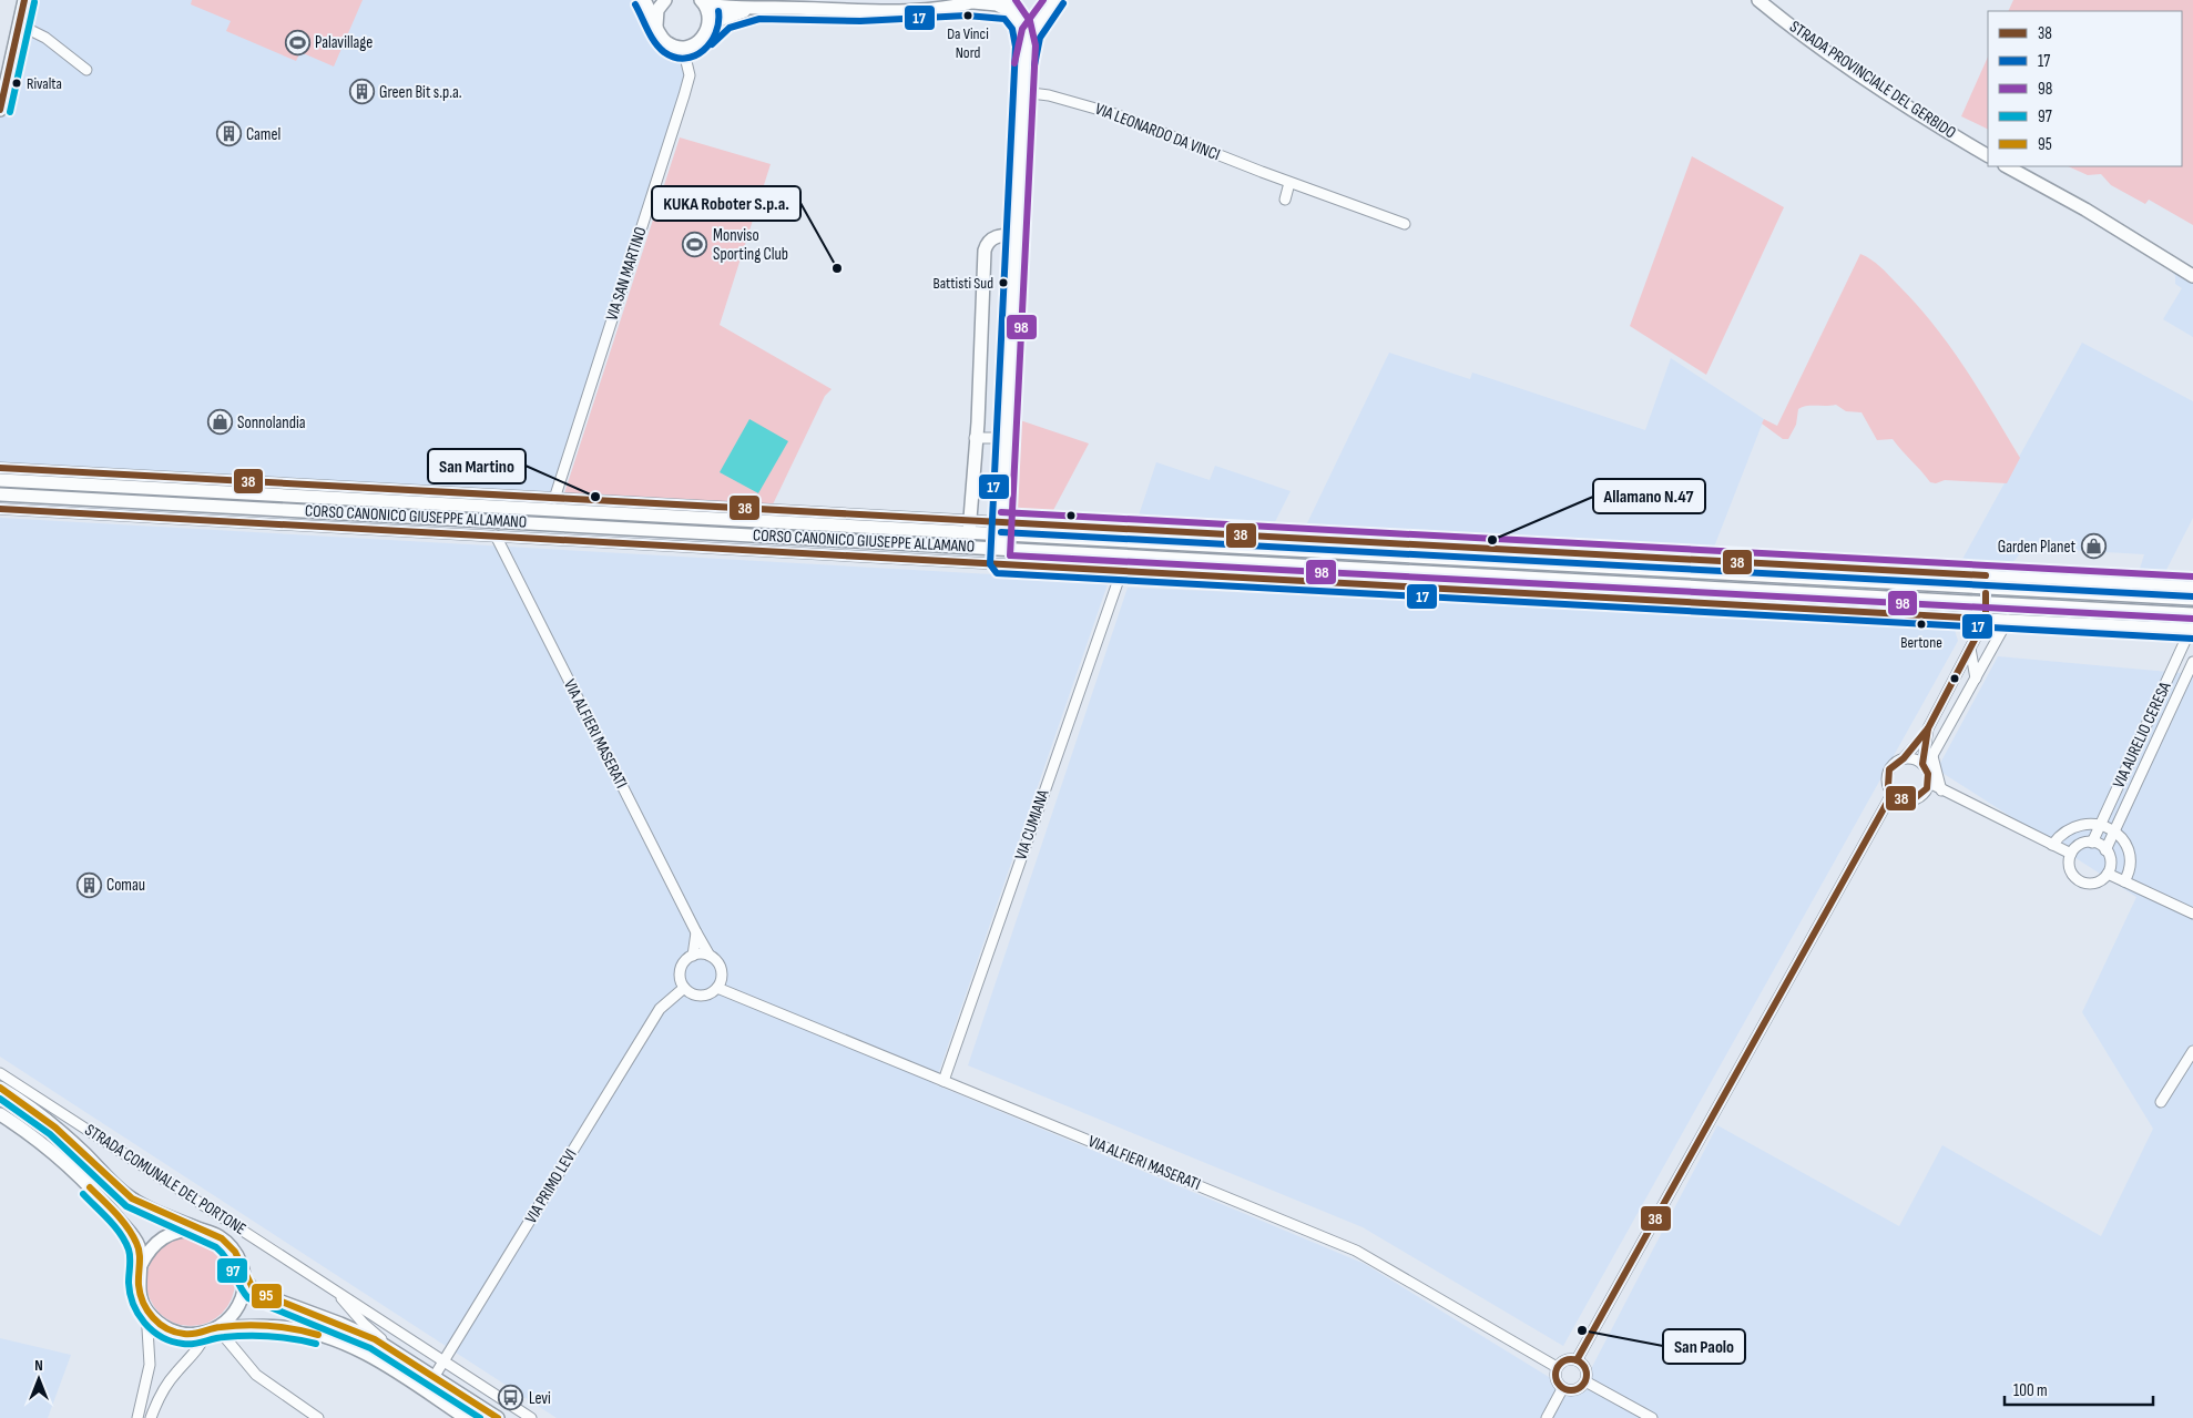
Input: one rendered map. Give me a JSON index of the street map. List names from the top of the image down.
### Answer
{
  "streets": {
    "main road": ["STRADA PROVINCIALE DEL GERBIDO", "CORSO CANONICO GIUSEPPE ALLAMANO", "STRADA COMUNALE DEL PORTONE"],
    "street": [
      "VIA LEONARDO DA VINCI",
      "VIA SAN MARTINO",
      "VIA ALFIERI MASERATI",
      "VIA AURELIO CERESA",
      "VIA CUMIANA",
      "VIA PRIMO LEVI"
    ]
  },
  "crossings": [
    ["VIA SAN MARTINO", "CORSO CANONICO GIUSEPPE ALLAMANO"],
    ["CORSO CANONICO GIUSEPPE ALLAMANO", "VIA ALFIERI MASERATI"],
    ["CORSO CANONICO GIUSEPPE ALLAMANO", "VIA AURELIO CERESA"],
    ["CORSO CANONICO GIUSEPPE ALLAMANO", "VIA CUMIANA"],
    ["VIA ALFIERI MASERATI", "VIA CUMIANA"],
    ["VIA ALFIERI MASERATI", "VIA PRIMO LEVI"],
    ["STRADA COMUNALE DEL PORTONE", "VIA PRIMO LEVI"]
  ],
  "places": {
    "other": [
      "Da Vinci Nord",
      "Rivalta",
      "KUKA Roboter S.p.a.",
      "Battisti Sud",
      "San Martino",
      "Allamano N.47",
      "Bertone",
      "San Paolo"
    ],
    "sports": ["Palavillage", "Monviso Sporting Club"],
    "building": ["Green Bit s.p.a.", "Camel", "Comau"],
    "shop": ["Sonnolandia", "Garden Planet"],
    "bus stop": ["Levi"]
  },
  "lines": [
    "transit line 38",
    "transit line 98",
    "transit line 97",
    "transit line 17",
    "transit line 95"
  ],
  "legend": [
    "38",
    "17",
    "98",
    "97",
    "95"
  ],
  "scale_bar": "100 m",
  "north": "top"
}
